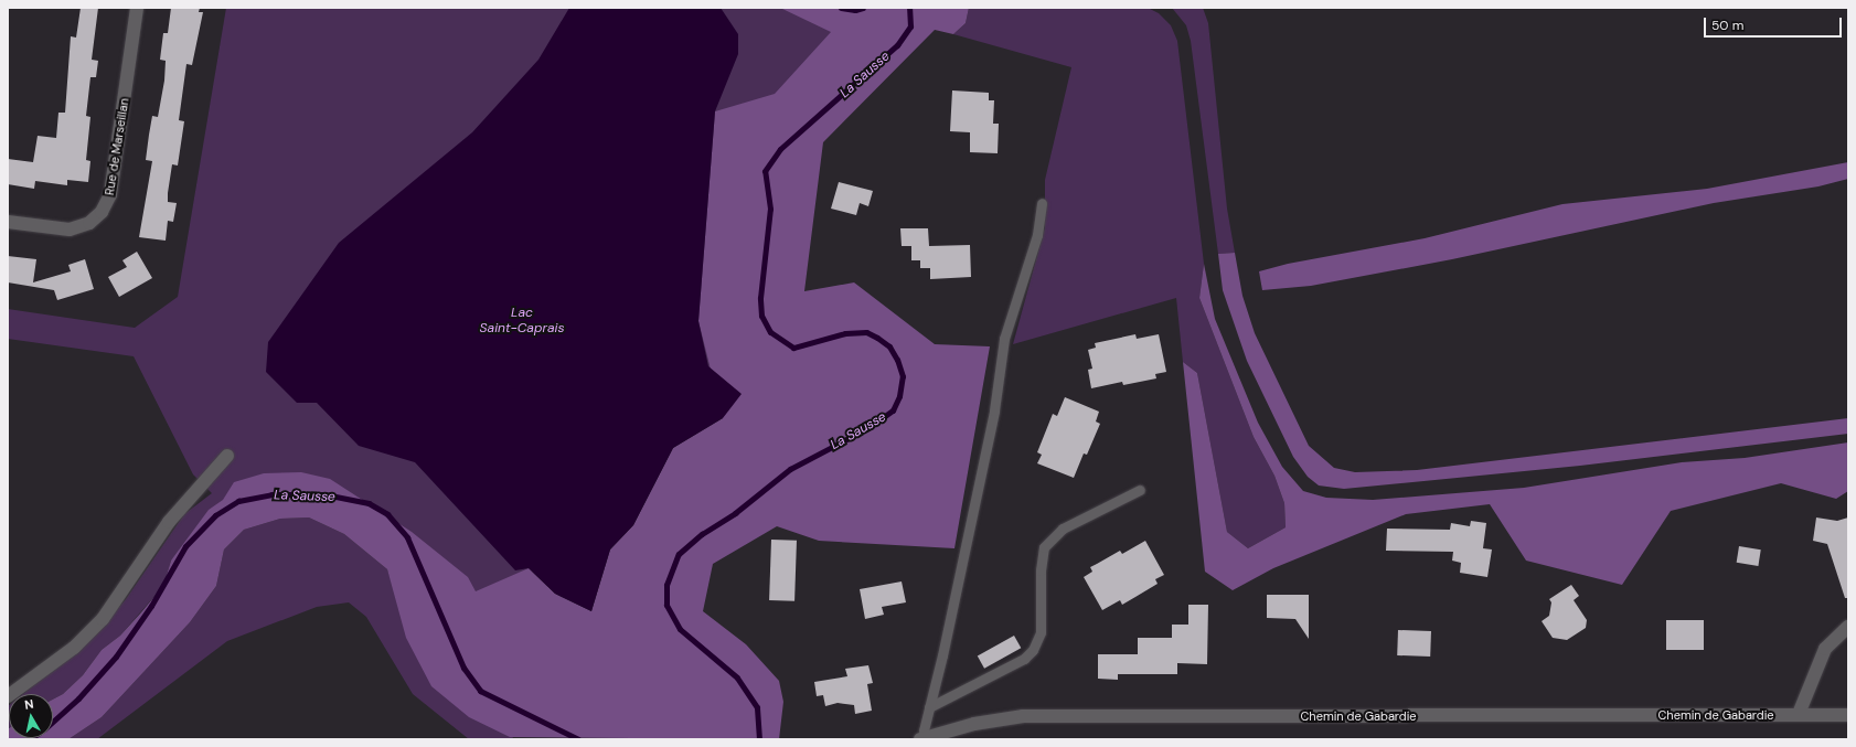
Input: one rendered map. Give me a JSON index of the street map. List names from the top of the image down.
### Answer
{
  "streets": {
    "street": ["Rue de Marseillan", "Chemin de Gabardie"]
  },
  "water": ["La Sausse", "Lac Saint-Caprais"],
  "scale_bar": "50 m",
  "north": "top"
}
